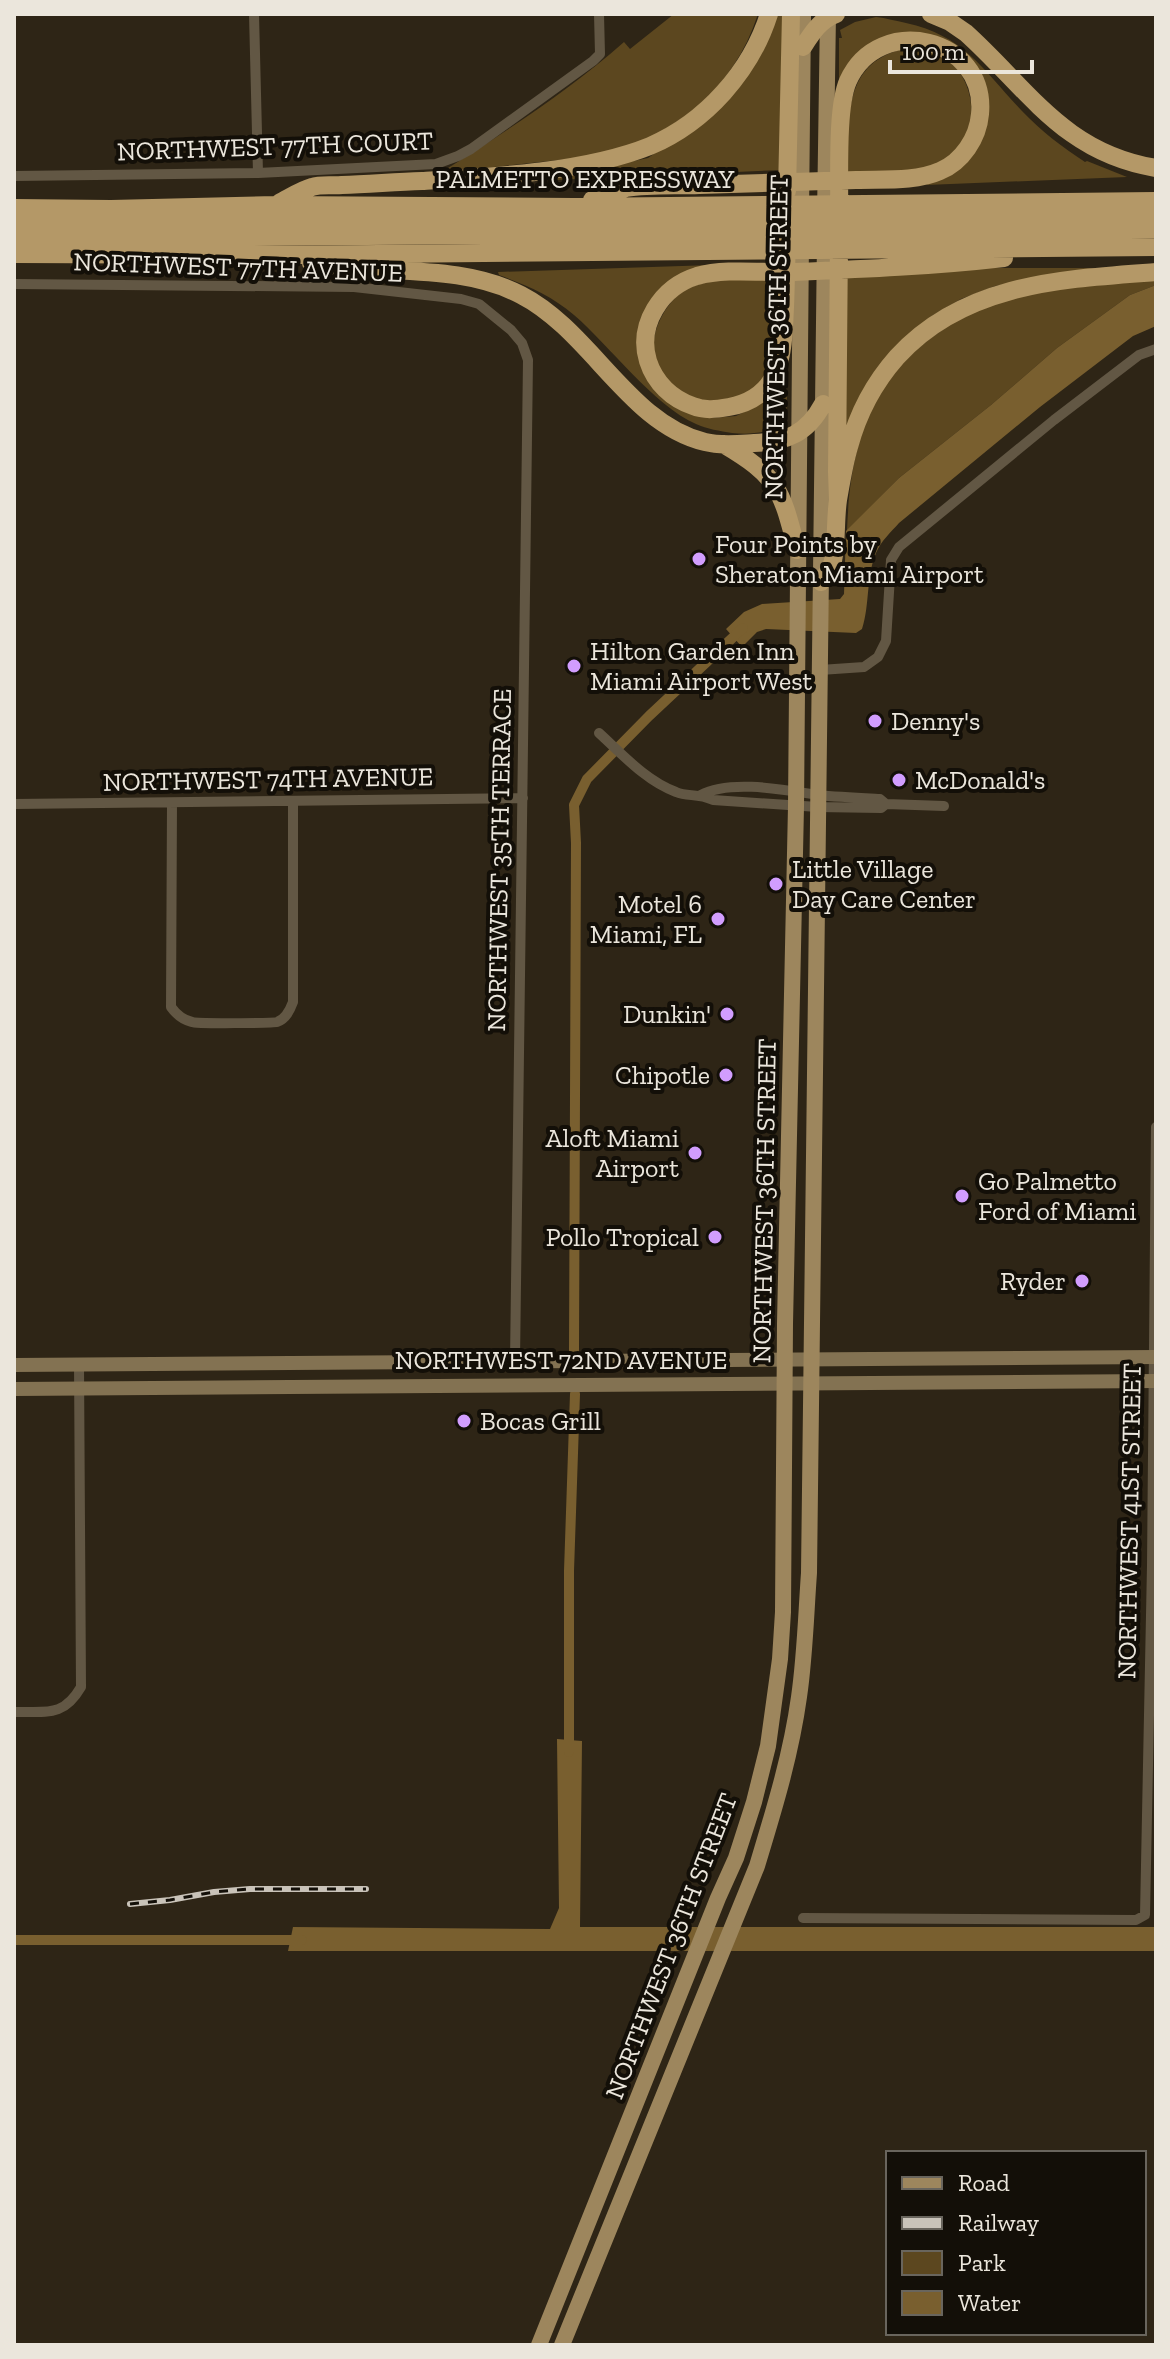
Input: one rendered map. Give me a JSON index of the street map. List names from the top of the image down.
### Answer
{
  "streets": {
    "highway": ["PALMETTO EXPRESSWAY"],
    "main road": ["NORTHWEST 36TH STREET", "NORTHWEST 72ND AVENUE"],
    "street": [
      "NORTHWEST 77TH COURT",
      "NORTHWEST 77TH AVENUE",
      "NORTHWEST 74TH AVENUE",
      "NORTHWEST 35TH TERRACE",
      "NORTHWEST 41ST STREET"
    ]
  },
  "crossings": [
    ["NORTHWEST 77TH AVENUE", "NORTHWEST 35TH TERRACE"],
    ["NORTHWEST 36TH STREET", "NORTHWEST 72ND AVENUE"],
    ["NORTHWEST 74TH AVENUE", "NORTHWEST 35TH TERRACE"],
    ["NORTHWEST 35TH TERRACE", "NORTHWEST 72ND AVENUE"],
    ["NORTHWEST 72ND AVENUE", "NORTHWEST 41ST STREET"]
  ],
  "places": [
    "Four Points by Sheraton Miami Airport",
    "Hilton Garden Inn Miami Airport West",
    "Denny's",
    "McDonald's",
    "Little Village Day Care Center",
    "Motel 6 Miami, FL",
    "Dunkin'",
    "Chipotle",
    "Aloft Miami Airport",
    "Go Palmetto Ford of Miami",
    "Pollo Tropical",
    "Ryder",
    "Bocas Grill"
  ],
  "legend": [
    "Road",
    "Railway",
    "Park",
    "Water"
  ],
  "scale_bar": "100 m"
}
